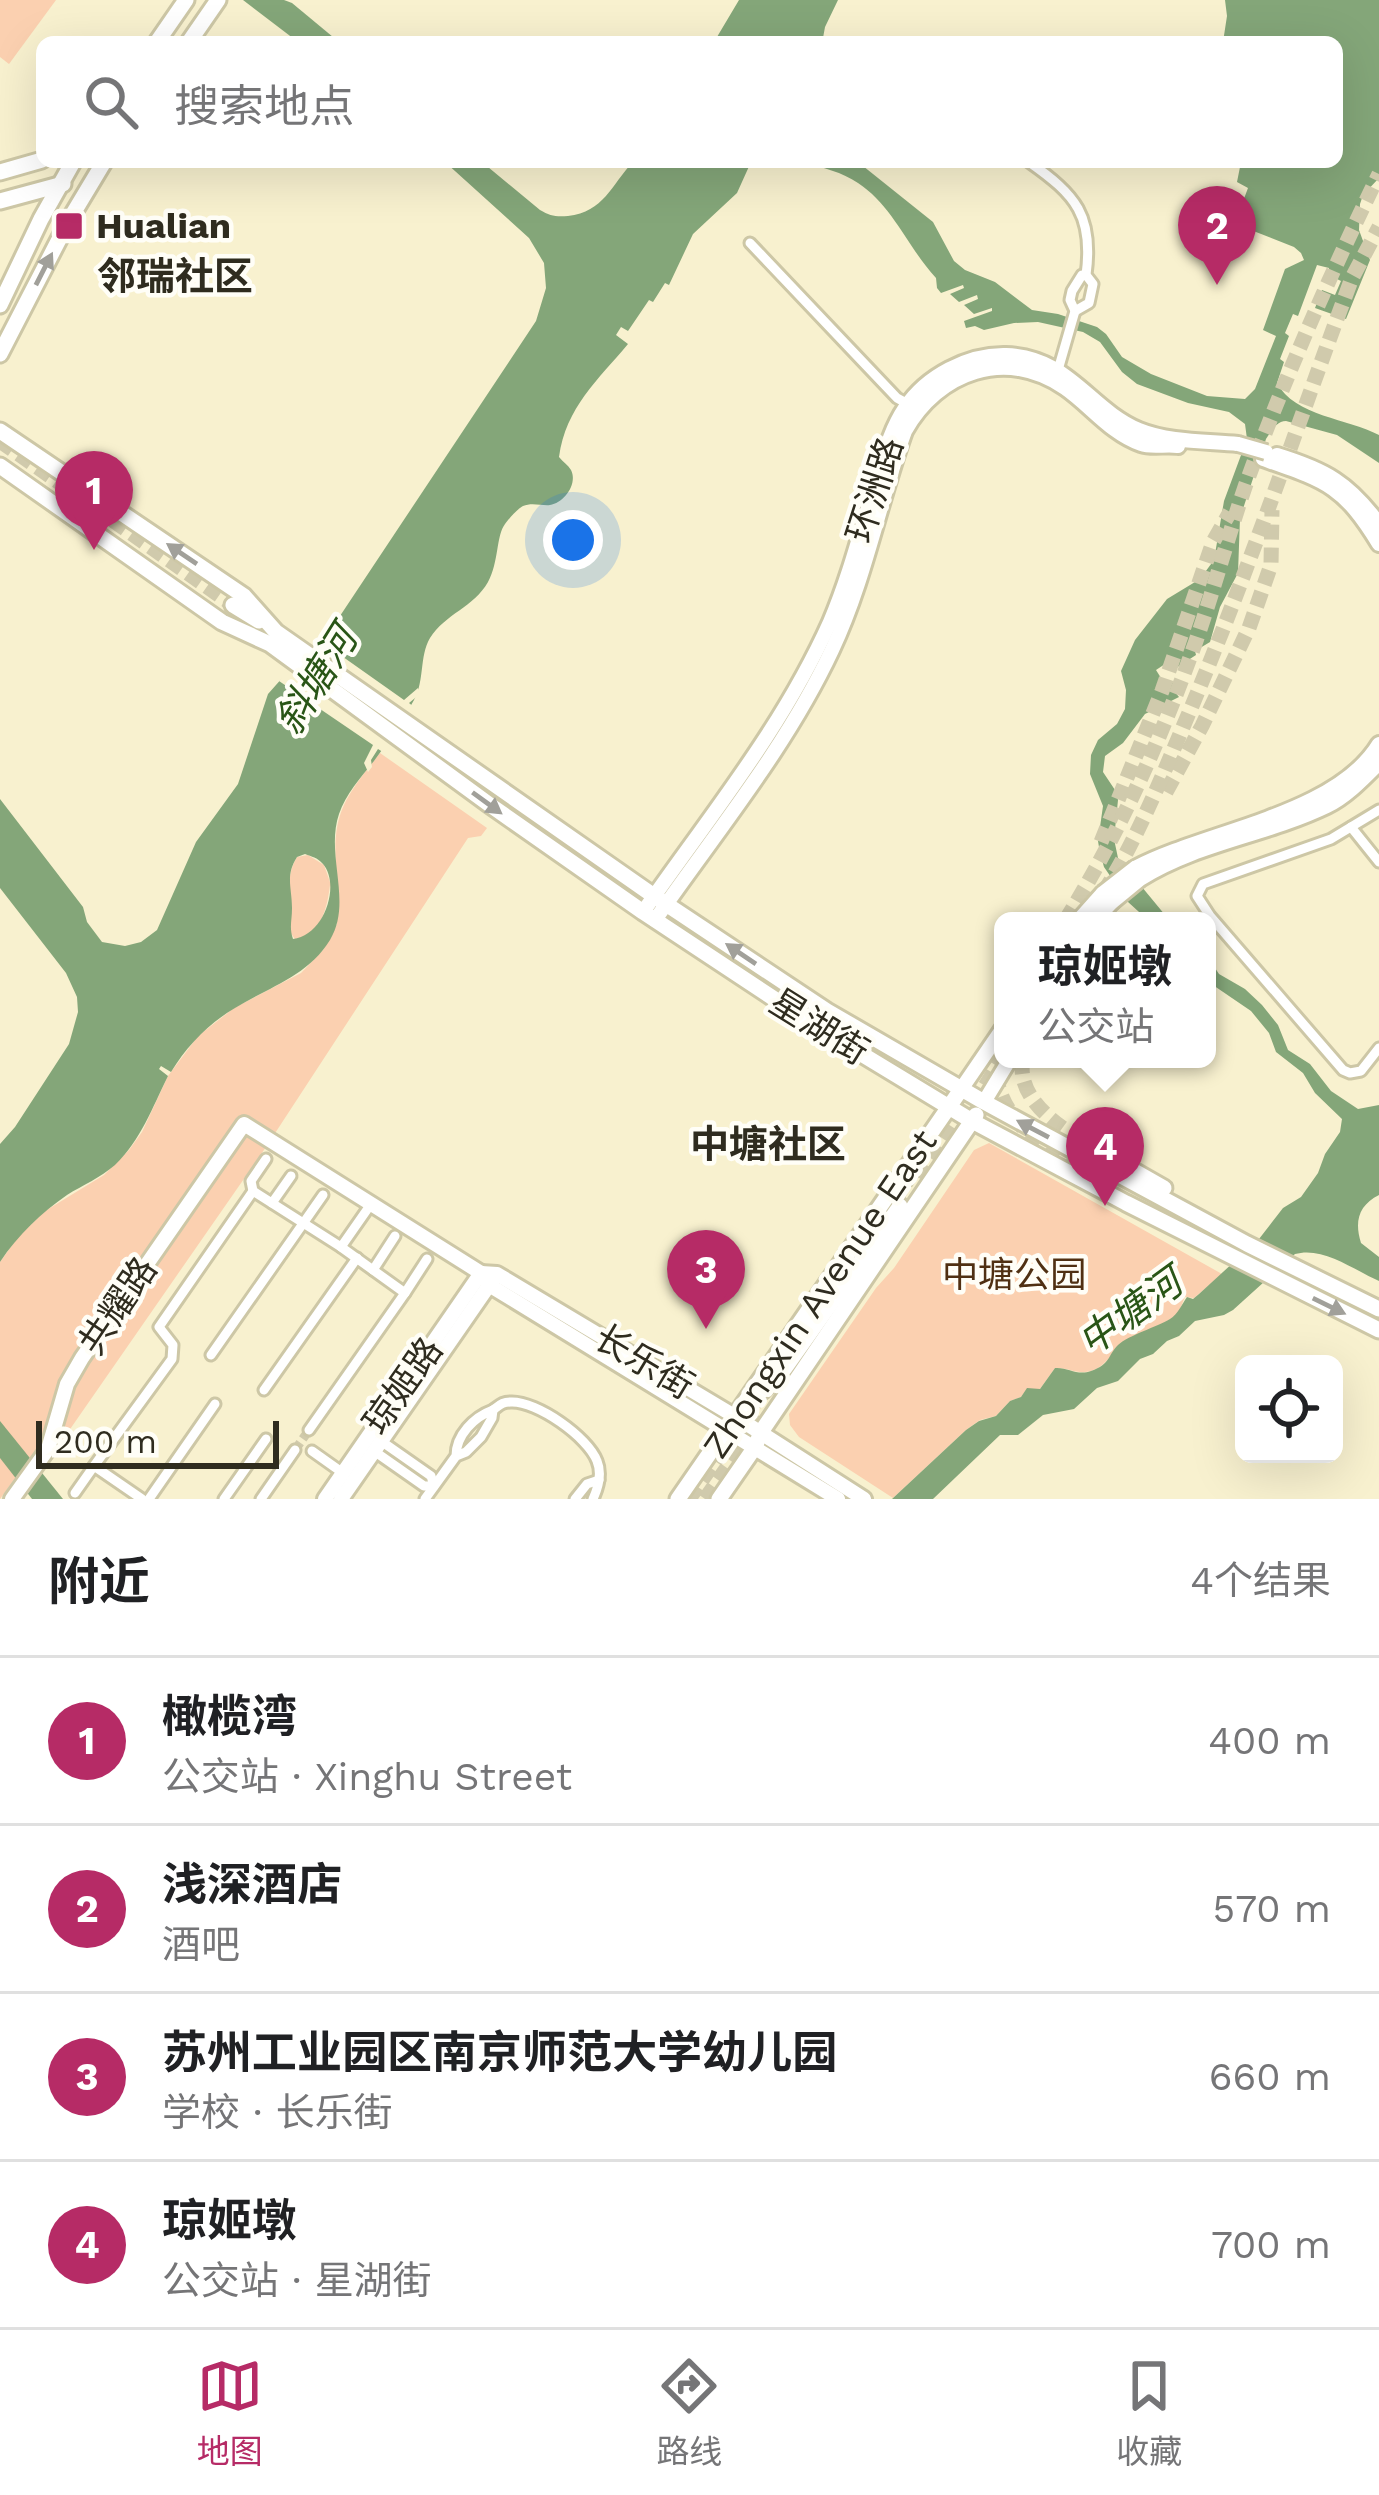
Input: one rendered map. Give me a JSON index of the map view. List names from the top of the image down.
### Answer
{
  "streets": {
    "main road": ["星湖街", "Zhongxin Avenue East"],
    "street": [
      "环洲路",
      "共耀路",
      "长乐街",
      "琼姬路"
    ]
  },
  "crossings": [
    ["环洲路", "星湖街"],
    ["星湖街", "Zhongxin Avenue East"],
    ["Zhongxin Avenue East", "长乐街"],
    ["共耀路", "长乐街"],
    ["长乐街", "琼姬路"]
  ],
  "districts": ["邻瑞社区", "中塘社区"],
  "water": ["斜塘河", "中塘河"],
  "parks": ["中塘公园"],
  "places": {
    "transit": ["Hualian"]
  },
  "scale_bar": "200 m",
  "page": {
    "search": "搜索地点",
    "pins": [
      "2",
      "1",
      "4",
      "3"
    ],
    "popup": ["琼姬墩", "公交站"],
    "scale": "200 m",
    "heading": ["附近", "4个结果"],
    "list": [
      {
        "mark": "1",
        "name": "橄榄湾",
        "note": "公交站 · Xinghu Street",
        "value": "400 m"
      },
      {
        "mark": "2",
        "name": "浅深酒店",
        "note": "酒吧",
        "value": "570 m"
      },
      {
        "mark": "3",
        "name": "苏州工业园区南京师范大学幼儿园",
        "note": "学校 · 长乐街",
        "value": "660 m"
      },
      {
        "mark": "4",
        "name": "琼姬墩",
        "note": "公交站 · 星湖街",
        "value": "700 m"
      }
    ],
    "nav": ["地图", "路线", "收藏"]
  }
}
